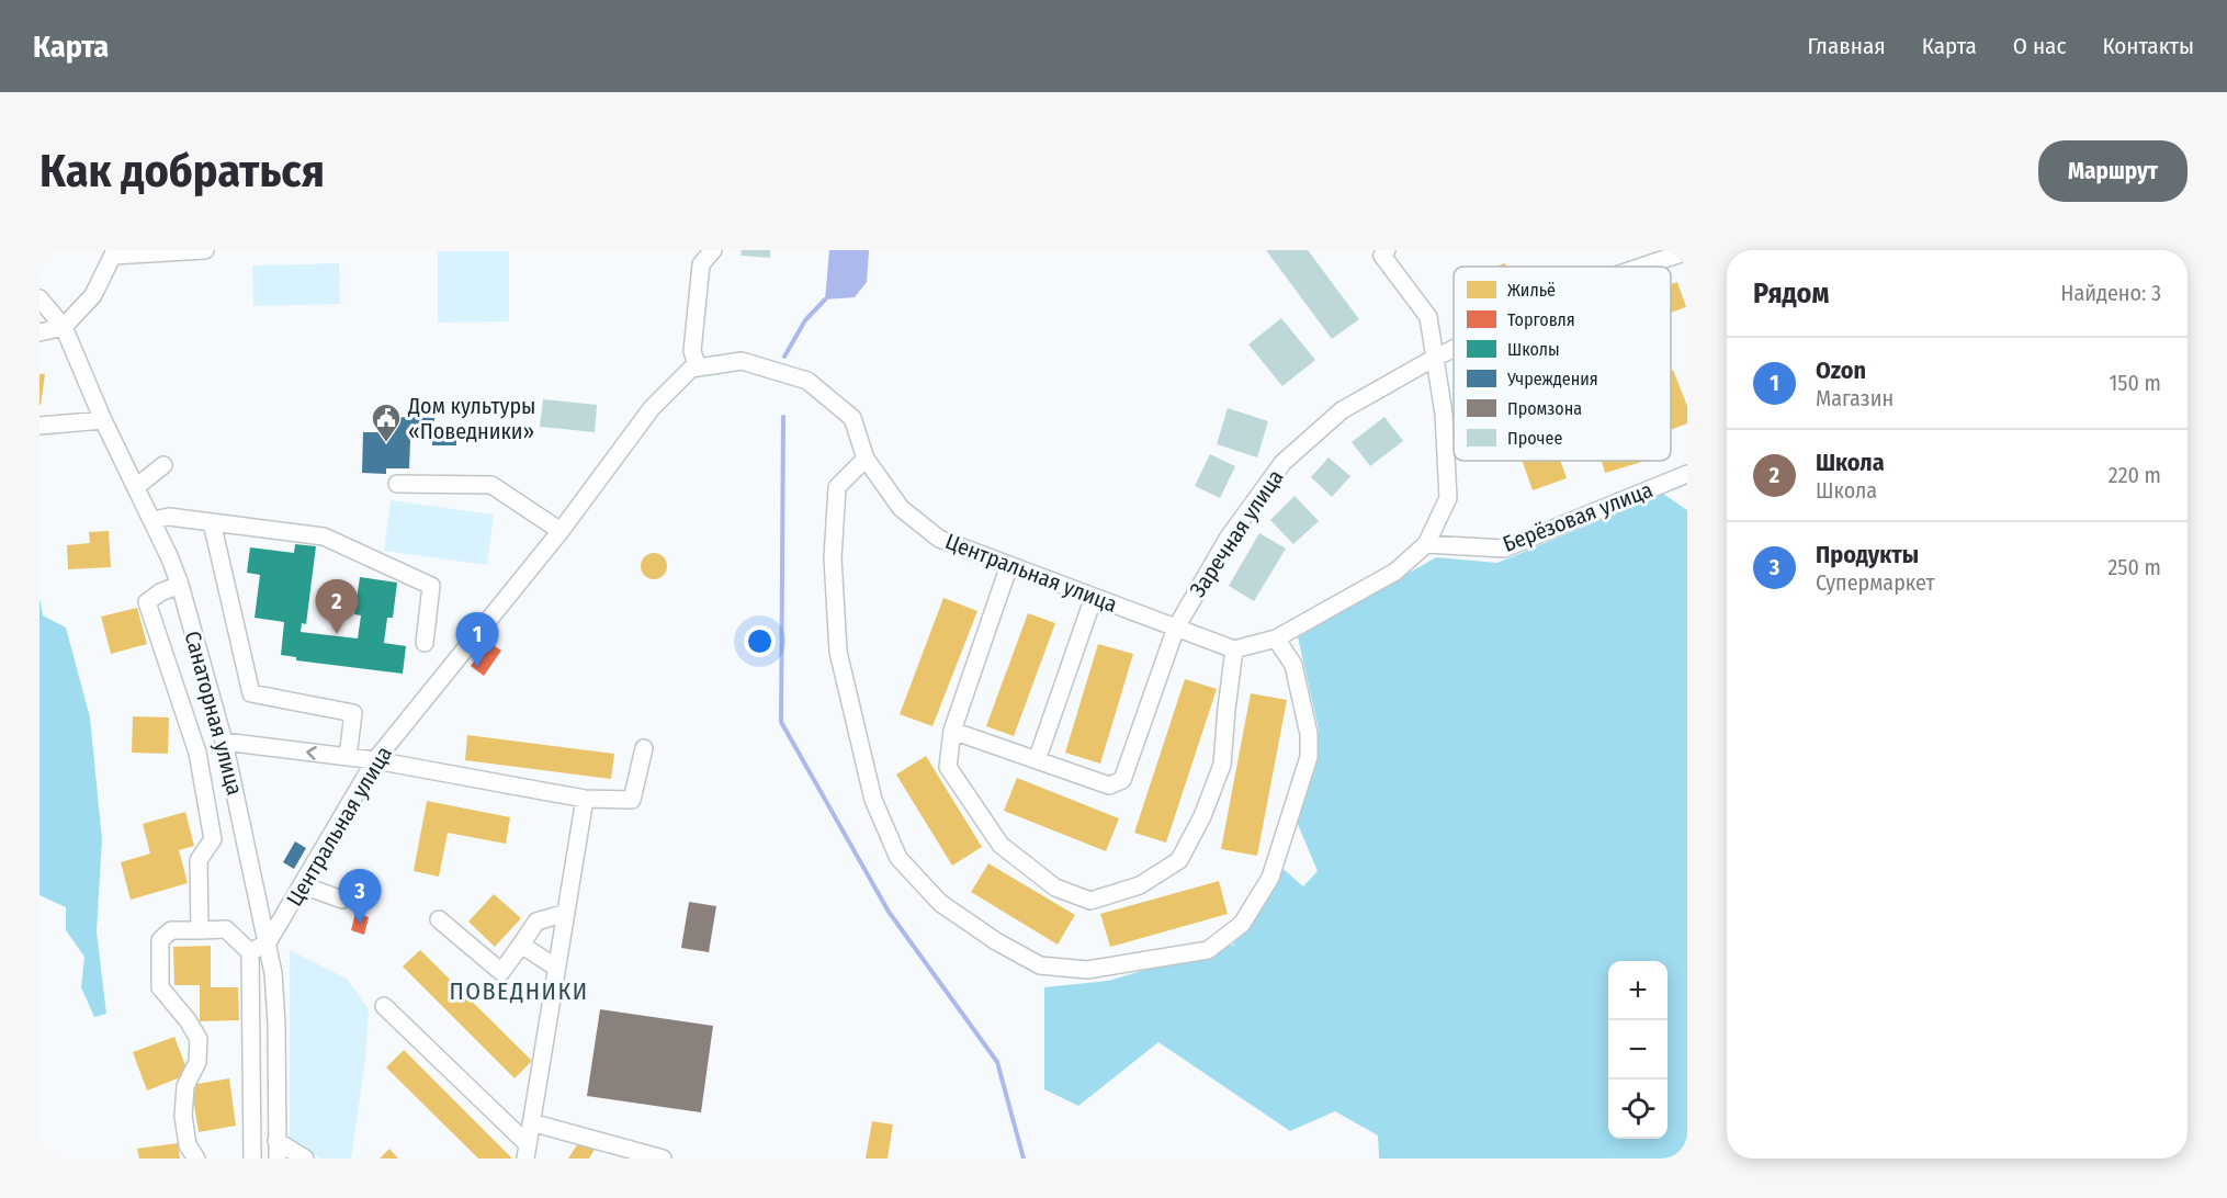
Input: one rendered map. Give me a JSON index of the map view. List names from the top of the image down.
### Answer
{
  "streets": {
    "street": [
      "Берёзовая улица",
      "Заречная улица",
      "Центральная улица",
      "Санаторная улица"
    ]
  },
  "crossings": [
    ["Заречная улица", "Центральная улица"],
    ["Центральная улица", "Санаторная улица"]
  ],
  "districts": ["ПОВЕДНИКИ"],
  "places": {
    "public building": ["Дом культуры «Поведники»"]
  },
  "legend": [
    "Жильё",
    "Торговля",
    "Школы",
    "Учреждения",
    "Промзона",
    "Прочее"
  ],
  "page": {
    "header": "Карта",
    "nav": [
      "Главная",
      "Карта",
      "О нас",
      "Контакты"
    ],
    "buttons": "Маршрут",
    "title": "Как добраться",
    "heading": ["Рядом", "Найдено: 3"],
    "list": [
      {
        "mark": "1",
        "name": "Ozon",
        "note": "Магазин",
        "value": "150 m"
      },
      {
        "mark": "2",
        "name": "Школа",
        "note": "Школа",
        "value": "220 m"
      },
      {
        "mark": "3",
        "name": "Продукты",
        "note": "Супермаркет",
        "value": "250 m"
      }
    ],
    "pins": ["2", "1", "3"],
    "map_buttons": ["+", "−"]
  }
}
